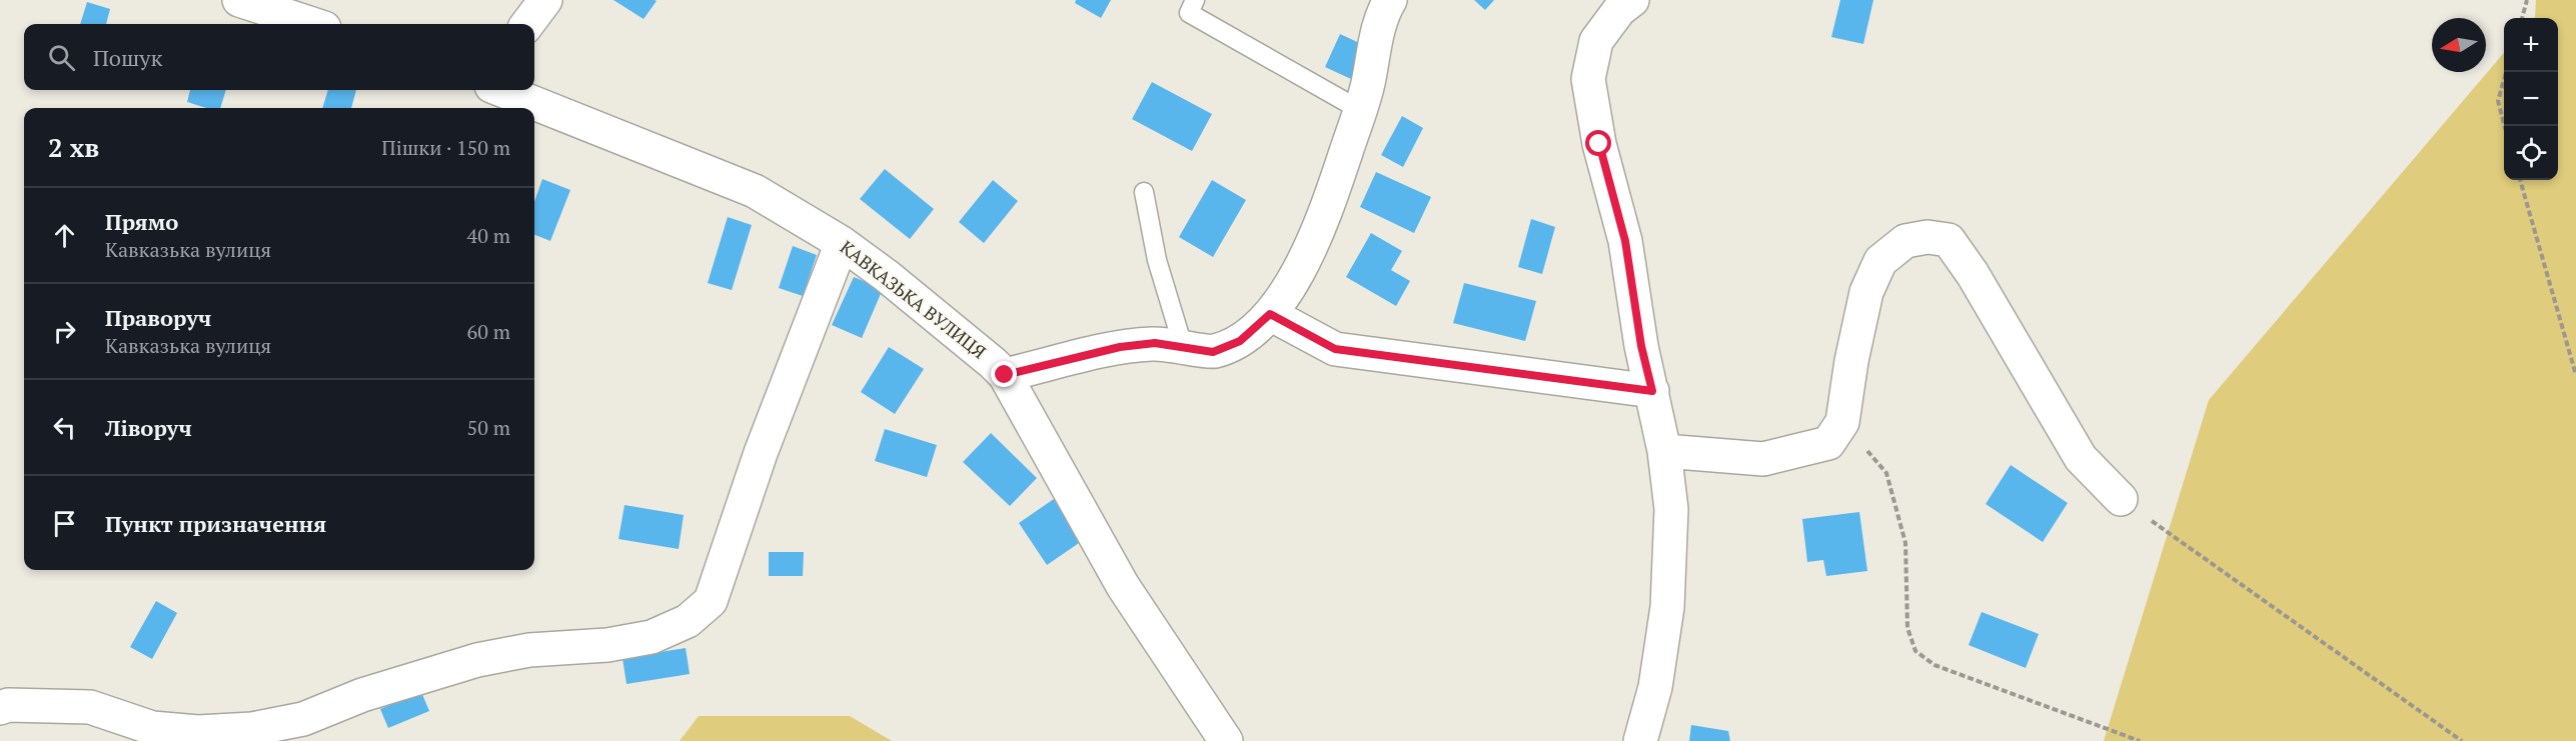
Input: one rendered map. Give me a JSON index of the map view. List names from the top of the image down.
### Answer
{
  "streets": {
    "street": ["КАВКАЗЬКА ВУЛИЦЯ"]
  },
  "north": "left",
  "page": {
    "map_buttons": ["+", "−"],
    "search": "Пошук",
    "heading": ["2 хв", "Пішки · 150 m"],
    "list": [
      ["Прямо", "Кавказька вулиця", "40 m"],
      ["Праворуч", "Кавказька вулиця", "60 m"],
      ["Ліворуч", "50 m"],
      "Пункт призначення"
    ]
  }
}
